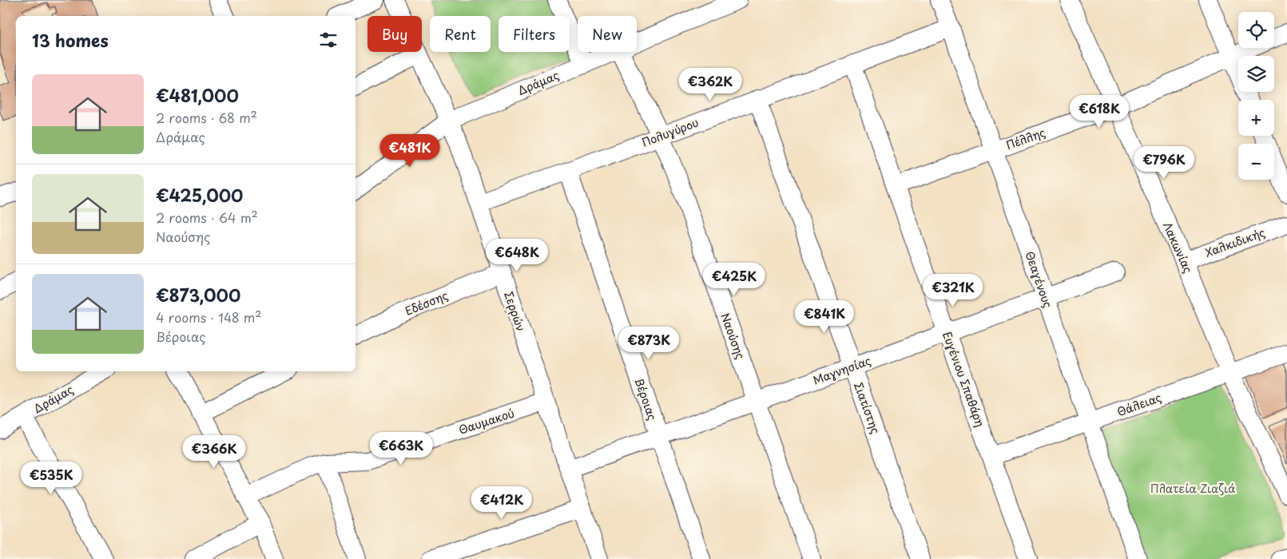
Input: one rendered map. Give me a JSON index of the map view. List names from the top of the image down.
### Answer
{
  "streets": {
    "street": [
      "Δράμας",
      "Πολυγύρου",
      "Πέλλης",
      "Χαλκιδικής",
      "Λακωνίας",
      "Θεαγένους",
      "Εδέσσης",
      "Σερρών",
      "Ναούσης",
      "Μαγνησίας",
      "Ευγένιου Σπαθάρη",
      "Βέροιας",
      "Θάλειας",
      "Σιατίστης",
      "Θαυμακού"
    ]
  },
  "crossings": [
    ["Δράμας", "Σερρών"],
    ["Πολυγύρου", "Θεαγένους"],
    ["Πολυγύρου", "Σερρών"],
    ["Πολυγύρου", "Ναούσης"],
    ["Πολυγύρου", "Ευγένιου Σπαθάρη"],
    ["Πολυγύρου", "Βέροιας"],
    ["Πολυγύρου", "Σιατίστης"],
    ["Πέλλης", "Λακωνίας"],
    ["Πέλλης", "Θεαγένους"],
    ["Πέλλης", "Ευγένιου Σπαθάρη"],
    ["Χαλκιδικής", "Λακωνίας"],
    ["Λακωνίας", "Θάλειας"],
    ["Θεαγένους", "Μαγνησίας"],
    ["Θεαγένους", "Θάλειας"],
    ["Εδέσσης", "Σερρών"],
    ["Σερρών", "Μαγνησίας"],
    ["Σερρών", "Θαυμακού"],
    ["Ναούσης", "Μαγνησίας"],
    ["Μαγνησίας", "Ευγένιου Σπαθάρη"],
    ["Μαγνησίας", "Βέροιας"],
    ["Μαγνησίας", "Σιατίστης"],
    ["Ευγένιου Σπαθάρη", "Θάλειας"]
  ],
  "parks": ["Πλατεία Ζιαζιά"],
  "page": {
    "map_buttons": ["+", "−"],
    "chip": [
      "Buy",
      "Rent",
      "Filters",
      "New"
    ],
    "heading": "13 homes",
    "list": [
      {
        "name": "€481,000",
        "note": "2 rooms · 68 m² · Δράμας"
      },
      {
        "name": "€425,000",
        "note": "2 rooms · 64 m² · Ναούσης"
      },
      {
        "name": "€873,000",
        "note": "4 rooms · 148 m² · Βέροιας"
      }
    ],
    "price": [
      "€362K",
      "€618K",
      "€481K",
      "€796K",
      "€648K",
      "€425K",
      "€321K",
      "€841K",
      "€873K",
      "€663K",
      "€366K",
      "€535K",
      "€412K"
    ]
  }
}
